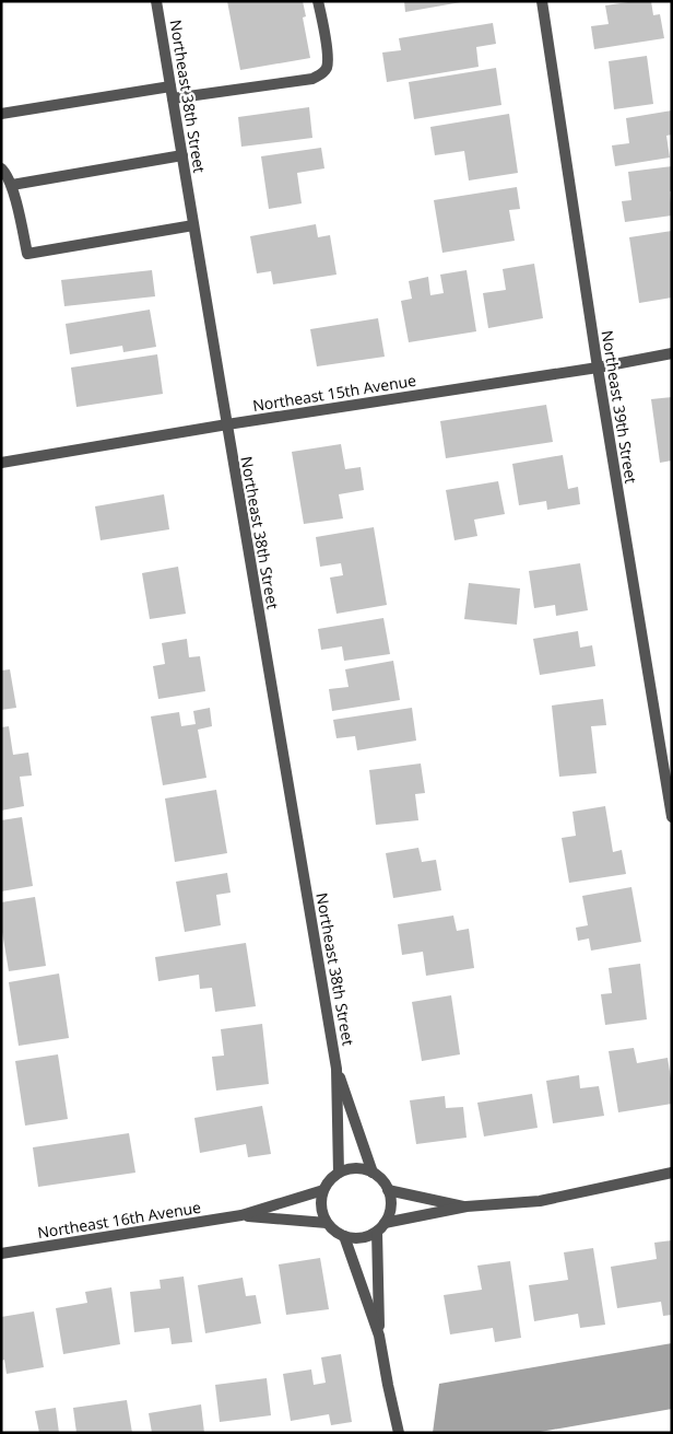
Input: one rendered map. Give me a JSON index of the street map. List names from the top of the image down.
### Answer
{
  "streets": {
    "street": [
      "Northeast 38th Street",
      "Northeast 15th Avenue",
      "Northeast 39th Street",
      "Northeast 16th Avenue"
    ]
  },
  "crossings": [
    ["Northeast 38th Street", "Northeast 15th Avenue"],
    ["Northeast 38th Street", "Northeast 16th Avenue"],
    ["Northeast 15th Avenue", "Northeast 39th Street"]
  ]
}
